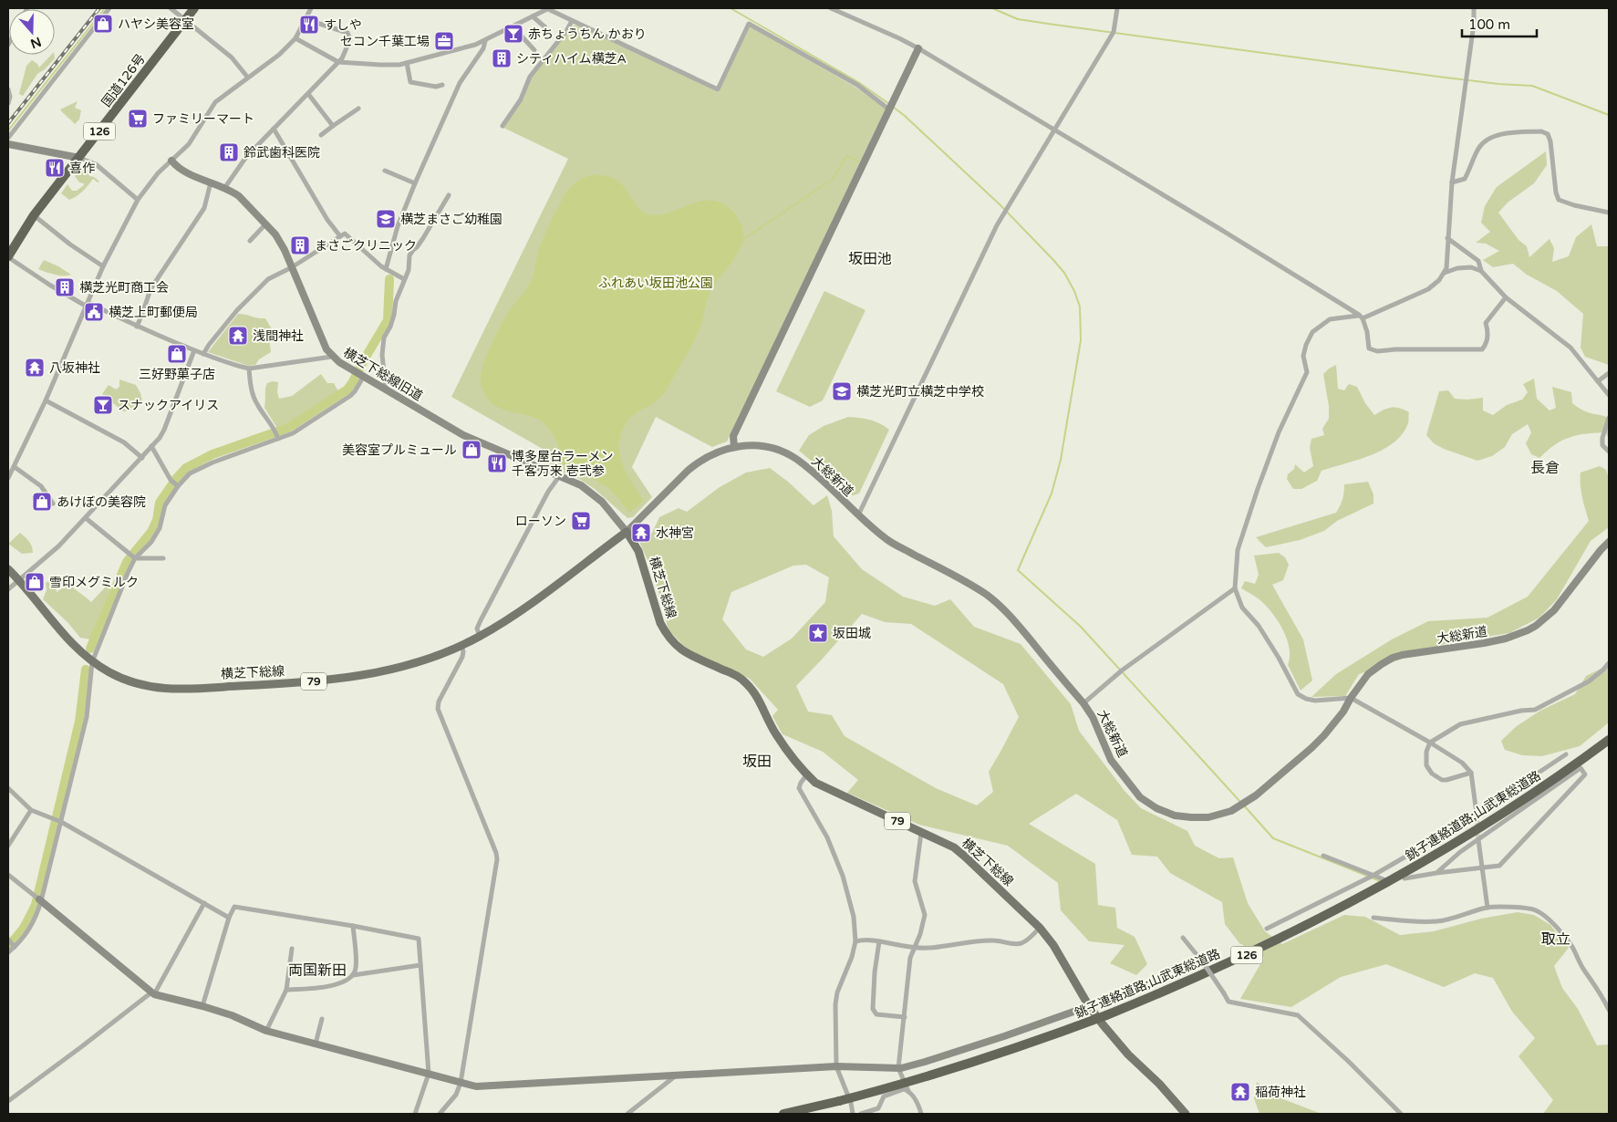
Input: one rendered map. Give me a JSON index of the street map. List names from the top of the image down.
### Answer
{
  "streets": {
    "highway": ["国道126号", "126", "銚子連絡道路;山武東総道路"],
    "main road": ["横芝下総線", "79"],
    "street": ["横芝下総線旧道", "大総新道"]
  },
  "crossings": [
    ["横芝下総線旧道", "大総新道"],
    ["横芝下総線旧道", "横芝下総線"],
    ["大総新道", "横芝下総線"]
  ],
  "districts": [
    "坂田池",
    "長倉",
    "坂田",
    "取立",
    "両国新田"
  ],
  "parks": ["ふれあい坂田池公園"],
  "places": {
    "shop": [
      "ハヤシ美容室",
      "三好野菓子店",
      "美容室プルミュール",
      "あけぼの美容院",
      "雪印メグミルク"
    ],
    "restaurant": ["すしや", "喜作", "博多屋台ラーメン 千客万来 壱弐参"],
    "bar": ["赤ちょうちん かおり", "スナックアイリス"],
    "office": ["セコン千葉工場"],
    "building": [
      "シティハイム横芝A",
      "鈴武歯科医院",
      "まさごクリニック",
      "横芝光町商工会"
    ],
    "supermarket": ["ファミリーマート", "ローソン"],
    "school or university": ["横芝まさご幼稚園", "横芝光町立横芝中学校"],
    "public building": ["横芝上町郵便局"],
    "temple": [
      "浅間神社",
      "八坂神社",
      "水神宮",
      "稲荷神社"
    ],
    "place": ["坂田城"]
  },
  "scale_bar": "100 m",
  "north": "bottom"
}
